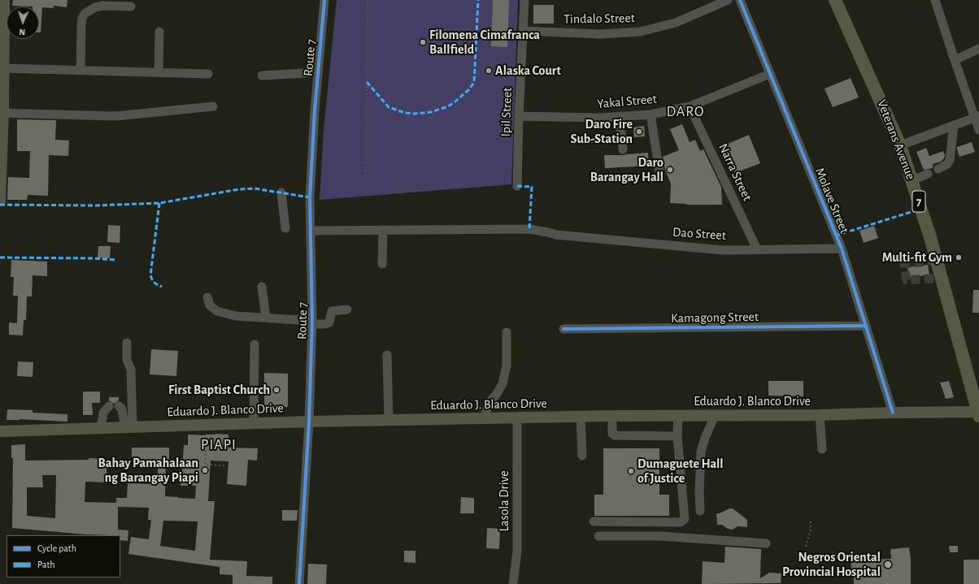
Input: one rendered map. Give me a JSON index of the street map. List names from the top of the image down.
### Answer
{
  "streets": {
    "highway": ["Veterans Avenue", "7"],
    "main road": ["Eduardo J. Blanco Drive"],
    "street": [
      "Tindalo Street",
      "Route 7",
      "Yakal Street",
      "Ipil Street",
      "Narra Street",
      "Molave Street",
      "Dao Street",
      "Kamagong Street",
      "Lasola Drive"
    ]
  },
  "crossings": [
    ["Tindalo Street", "Ipil Street"],
    ["Route 7", "Dao Street"],
    ["Route 7", "Eduardo J. Blanco Drive"],
    ["Yakal Street", "Ipil Street"],
    ["Yakal Street", "Narra Street"],
    ["Yakal Street", "Molave Street"],
    ["Veterans Avenue", "Eduardo J. Blanco Drive"],
    ["Narra Street", "Dao Street"],
    ["Molave Street", "Dao Street"],
    ["Molave Street", "Kamagong Street"],
    ["Molave Street", "Eduardo J. Blanco Drive"],
    ["Eduardo J. Blanco Drive", "Lasola Drive"]
  ],
  "districts": ["DARO", "PIAPI"],
  "places": [
    "Filomena Cimafranca Ballfield",
    "Alaska Court",
    "Daro Fire Sub-Station",
    "Daro Barangay Hall",
    "Multi-fit Gym",
    "First Baptist Church",
    "Bahay Pamahalaan ng Barangay Piapi",
    "Dumaguete Hall of Justice",
    "Negros Oriental Provincial Hospital"
  ],
  "legend": ["Cycle path", "Path"],
  "north": "bottom"
}
